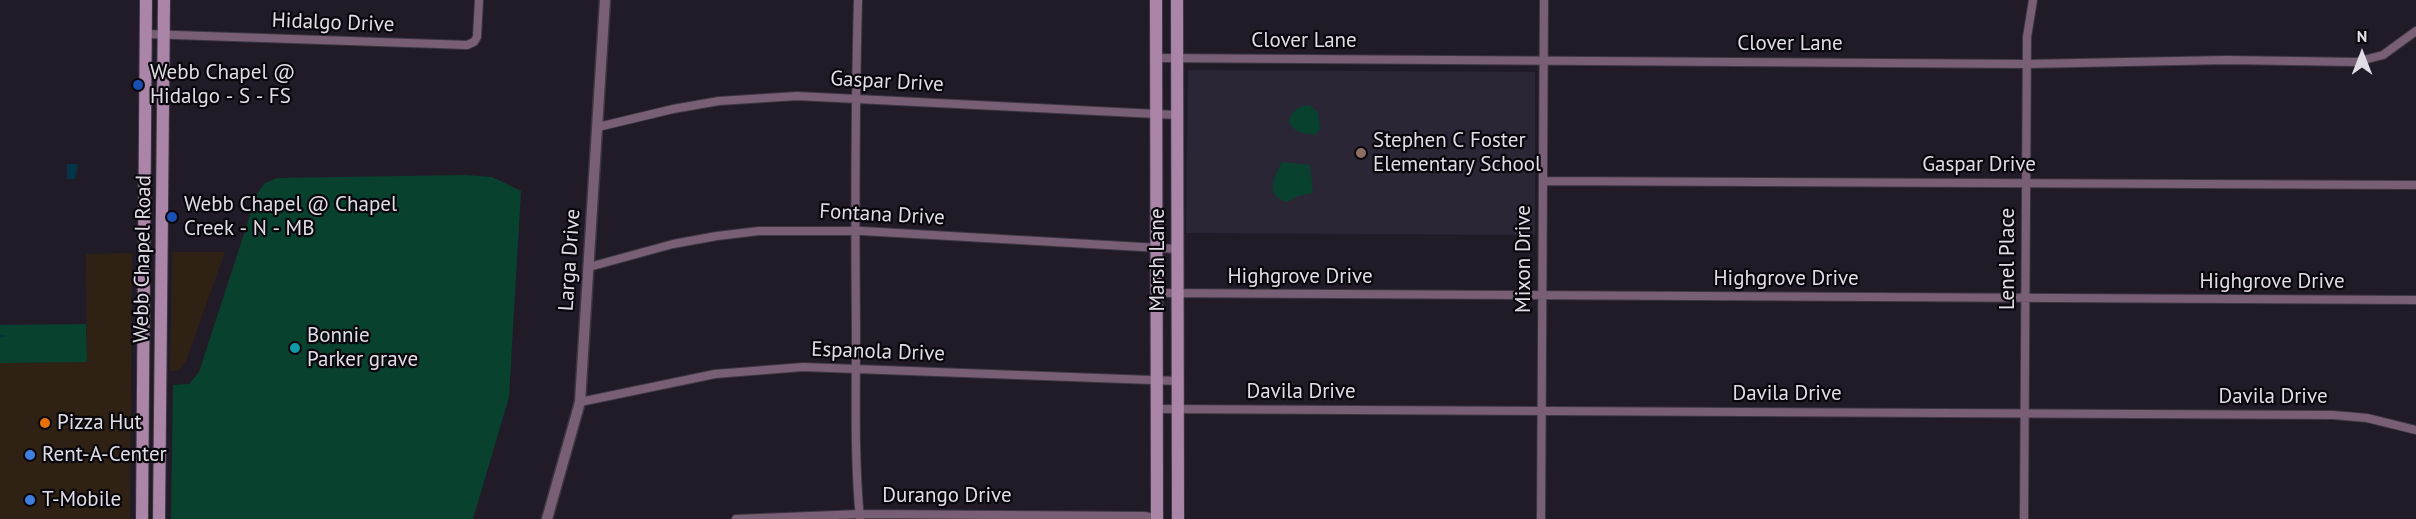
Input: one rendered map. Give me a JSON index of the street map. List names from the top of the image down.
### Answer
{
  "streets": {
    "main road": ["Webb Chapel Road", "Marsh Lane"],
    "street": [
      "Hidalgo Drive",
      "Clover Lane",
      "Gaspar Drive",
      "Fontana Drive",
      "Mixon Drive",
      "Lenel Place",
      "Larga Drive",
      "Highgrove Drive",
      "Espanola Drive",
      "Davila Drive",
      "Durango Drive"
    ]
  },
  "crossings": [
    ["Hidalgo Drive", "Webb Chapel Road"],
    ["Clover Lane", "Mixon Drive"],
    ["Clover Lane", "Lenel Place"],
    ["Clover Lane", "Marsh Lane"],
    ["Gaspar Drive", "Mixon Drive"],
    ["Gaspar Drive", "Lenel Place"],
    ["Gaspar Drive", "Larga Drive"],
    ["Gaspar Drive", "Marsh Lane"],
    ["Fontana Drive", "Larga Drive"],
    ["Fontana Drive", "Marsh Lane"],
    ["Mixon Drive", "Highgrove Drive"],
    ["Mixon Drive", "Davila Drive"],
    ["Lenel Place", "Highgrove Drive"],
    ["Lenel Place", "Davila Drive"],
    ["Larga Drive", "Espanola Drive"],
    ["Marsh Lane", "Highgrove Drive"],
    ["Marsh Lane", "Espanola Drive"],
    ["Marsh Lane", "Davila Drive"],
    ["Marsh Lane", "Durango Drive"]
  ],
  "places": [
    "Webb Chapel @ Hidalgo - S - FS",
    "Stephen C Foster Elementary School",
    "Webb Chapel @ Chapel Creek - N - MB",
    "Bonnie Parker grave",
    "Pizza Hut",
    "Rent-A-Center",
    "T-Mobile"
  ],
  "north": "top"
}
